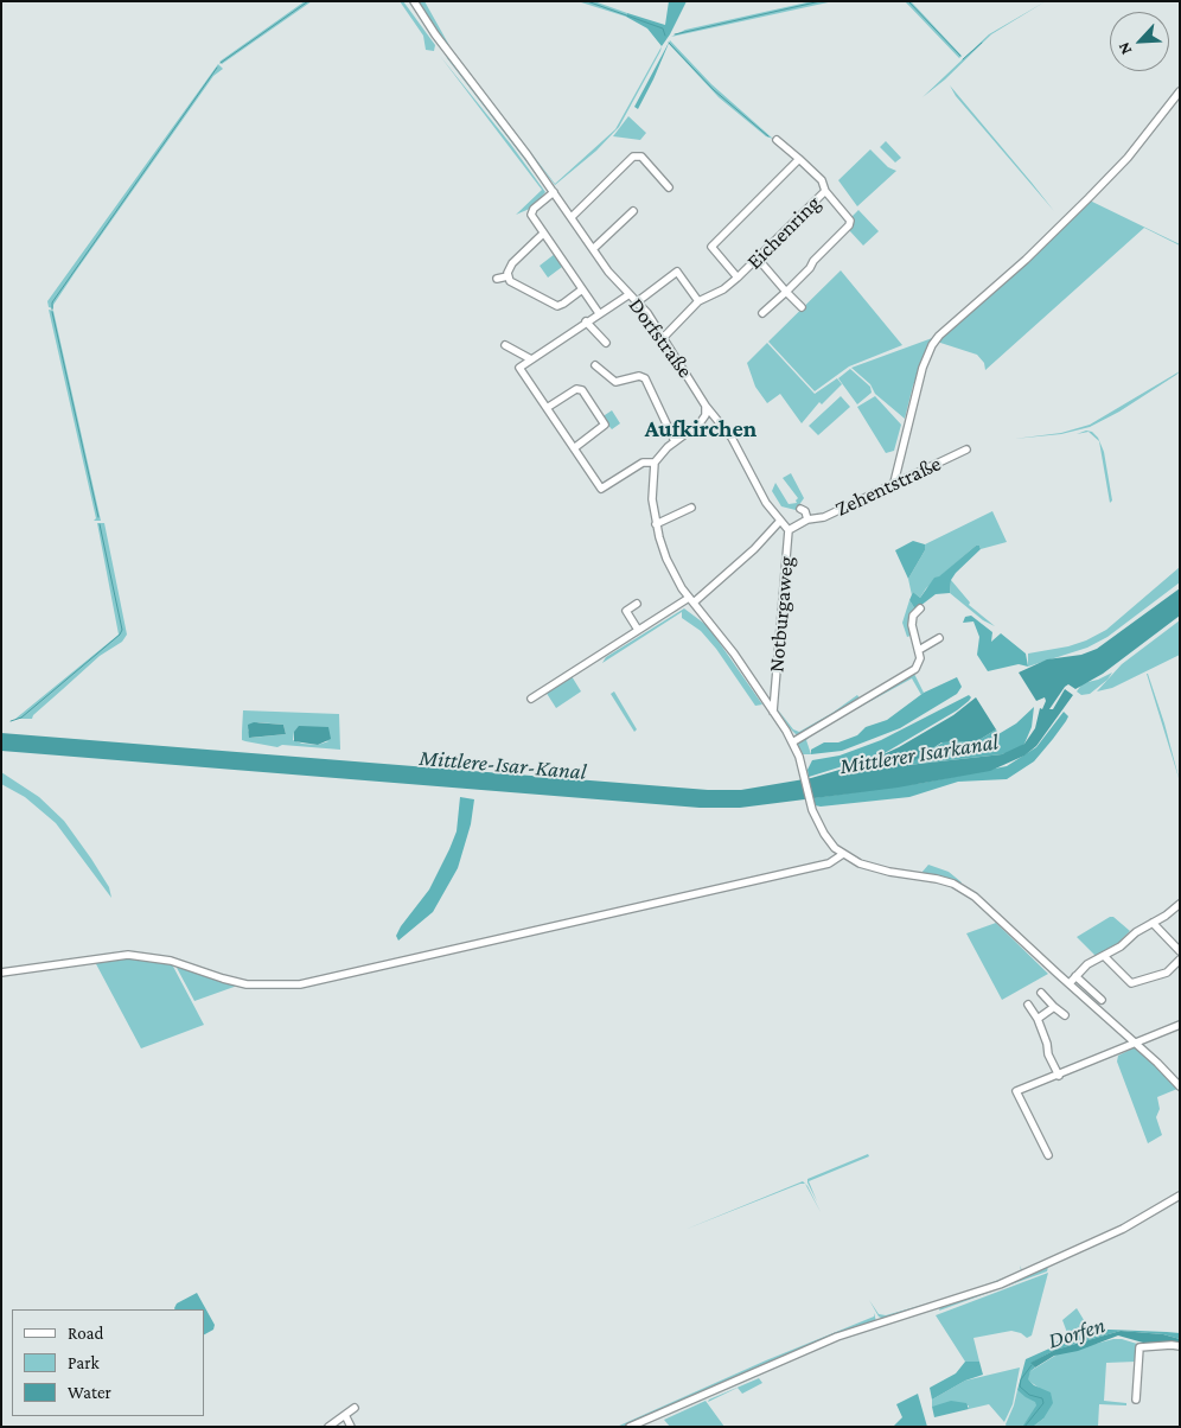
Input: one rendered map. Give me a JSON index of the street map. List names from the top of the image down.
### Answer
{
  "streets": {
    "street": [
      "Eichenring",
      "Dorfstraße",
      "Zehentstraße",
      "Notburgaweg"
    ]
  },
  "crossings": [
    ["Eichenring", "Dorfstraße"],
    ["Dorfstraße", "Notburgaweg"],
    ["Zehentstraße", "Notburgaweg"]
  ],
  "districts": ["Aufkirchen"],
  "water": ["Mittlerer Isarkanal", "Mittlere-Isar-Kanal", "Dorfen"],
  "legend": ["Road", "Park", "Water"],
  "north": "bottom left"
}
